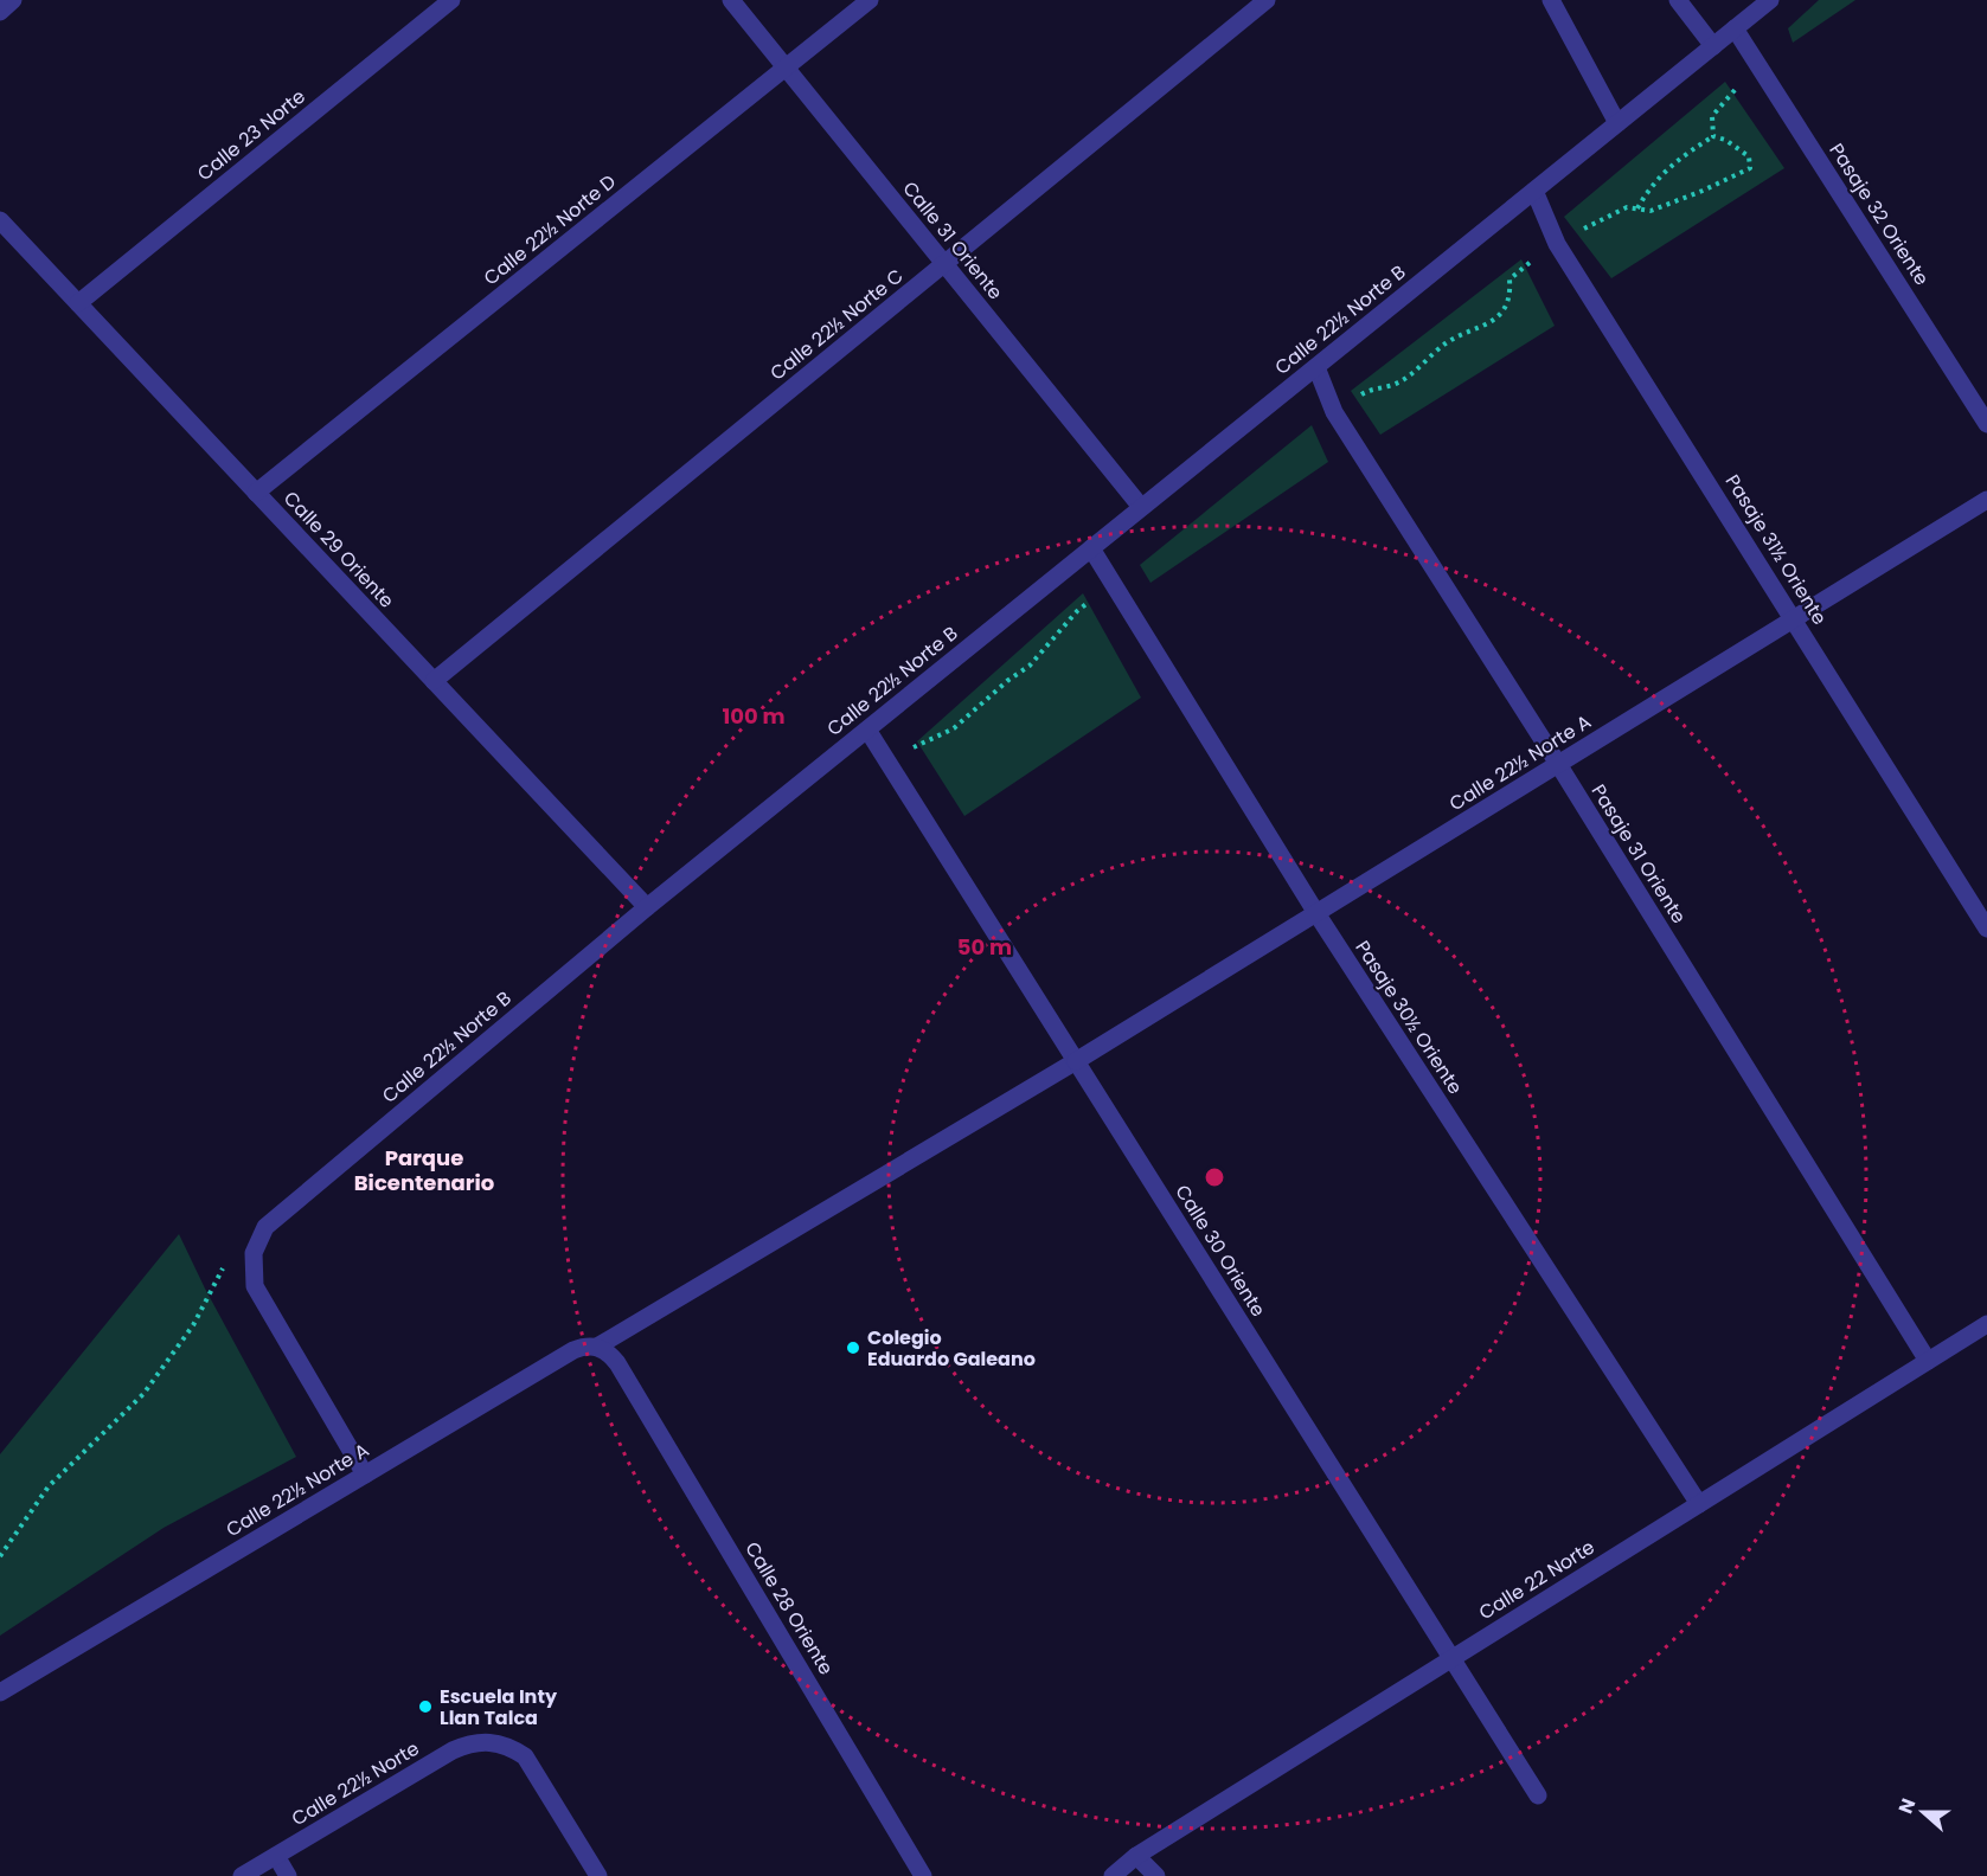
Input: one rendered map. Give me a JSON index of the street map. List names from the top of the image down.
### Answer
{
  "streets": {
    "street": [
      "Calle 23 Norte",
      "Pasaje 32 Oriente",
      "Calle 22½ Norte D",
      "Calle 31 Oriente",
      "Calle 22½ Norte B",
      "Calle 22½ Norte C",
      "Calle 29 Oriente",
      "Pasaje 31½ Oriente",
      "Calle 22½ Norte A",
      "Pasaje 31 Oriente",
      "Pasaje 30½ Oriente",
      "Calle 30 Oriente",
      "Calle 22 Norte",
      "Calle 28 Oriente",
      "Calle 22½ Norte"
    ]
  },
  "crossings": [
    ["Calle 23 Norte", "Calle 29 Oriente"],
    ["Pasaje 32 Oriente", "Calle 22½ Norte B"],
    ["Calle 22½ Norte D", "Calle 31 Oriente"],
    ["Calle 22½ Norte D", "Calle 29 Oriente"],
    ["Calle 31 Oriente", "Calle 22½ Norte B"],
    ["Calle 31 Oriente", "Calle 22½ Norte C"],
    ["Calle 22½ Norte B", "Calle 29 Oriente"],
    ["Calle 22½ Norte B", "Pasaje 31½ Oriente"],
    ["Calle 22½ Norte B", "Pasaje 31 Oriente"],
    ["Calle 22½ Norte B", "Pasaje 30½ Oriente"],
    ["Calle 22½ Norte B", "Calle 30 Oriente"],
    ["Calle 22½ Norte C", "Calle 29 Oriente"],
    ["Pasaje 31½ Oriente", "Calle 22½ Norte A"],
    ["Calle 22½ Norte A", "Pasaje 31 Oriente"],
    ["Calle 22½ Norte A", "Pasaje 30½ Oriente"],
    ["Calle 22½ Norte A", "Calle 30 Oriente"],
    ["Calle 22½ Norte A", "Calle 28 Oriente"],
    ["Pasaje 31 Oriente", "Calle 22 Norte"],
    ["Pasaje 30½ Oriente", "Calle 22 Norte"],
    ["Calle 30 Oriente", "Calle 22 Norte"]
  ],
  "districts": ["Parque Bicentenario"],
  "places": ["Colegio Eduardo Galeano", "Escuela Inty Llan Talca"],
  "north": "left",
  "rings": ["100 m", "50 m"]
}
